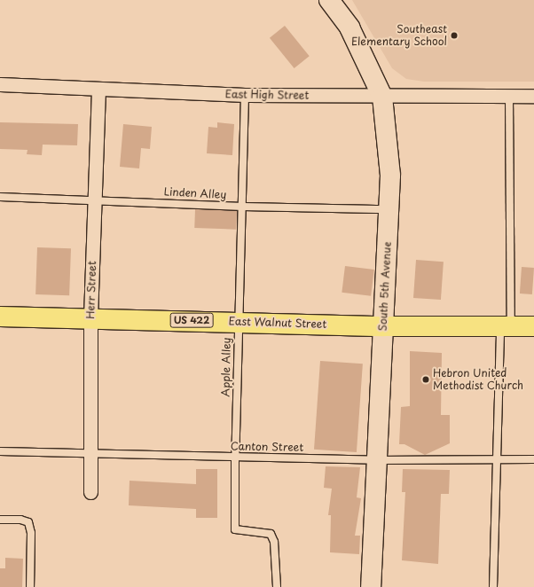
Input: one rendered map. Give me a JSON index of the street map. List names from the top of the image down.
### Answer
{
  "streets": {
    "highway": ["US 422", "East Walnut Street"],
    "main road": ["South 5th Avenue"],
    "street": ["East High Street", "Herr Street"],
    "lane": ["Linden Alley", "Apple Alley", "Canton Street"]
  },
  "crossings": [
    ["East High Street", "South 5th Avenue"],
    ["East High Street", "Herr Street"],
    ["East High Street", "Apple Alley"],
    ["Linden Alley", "South 5th Avenue"],
    ["Linden Alley", "Herr Street"],
    ["Linden Alley", "Apple Alley"],
    ["South 5th Avenue", "East Walnut Street"],
    ["South 5th Avenue", "Canton Street"],
    ["Herr Street", "East Walnut Street"],
    ["Herr Street", "Canton Street"],
    ["East Walnut Street", "Apple Alley"],
    ["Apple Alley", "Canton Street"]
  ],
  "places": ["Southeast Elementary School", "Hebron United Methodist Church"]
}
